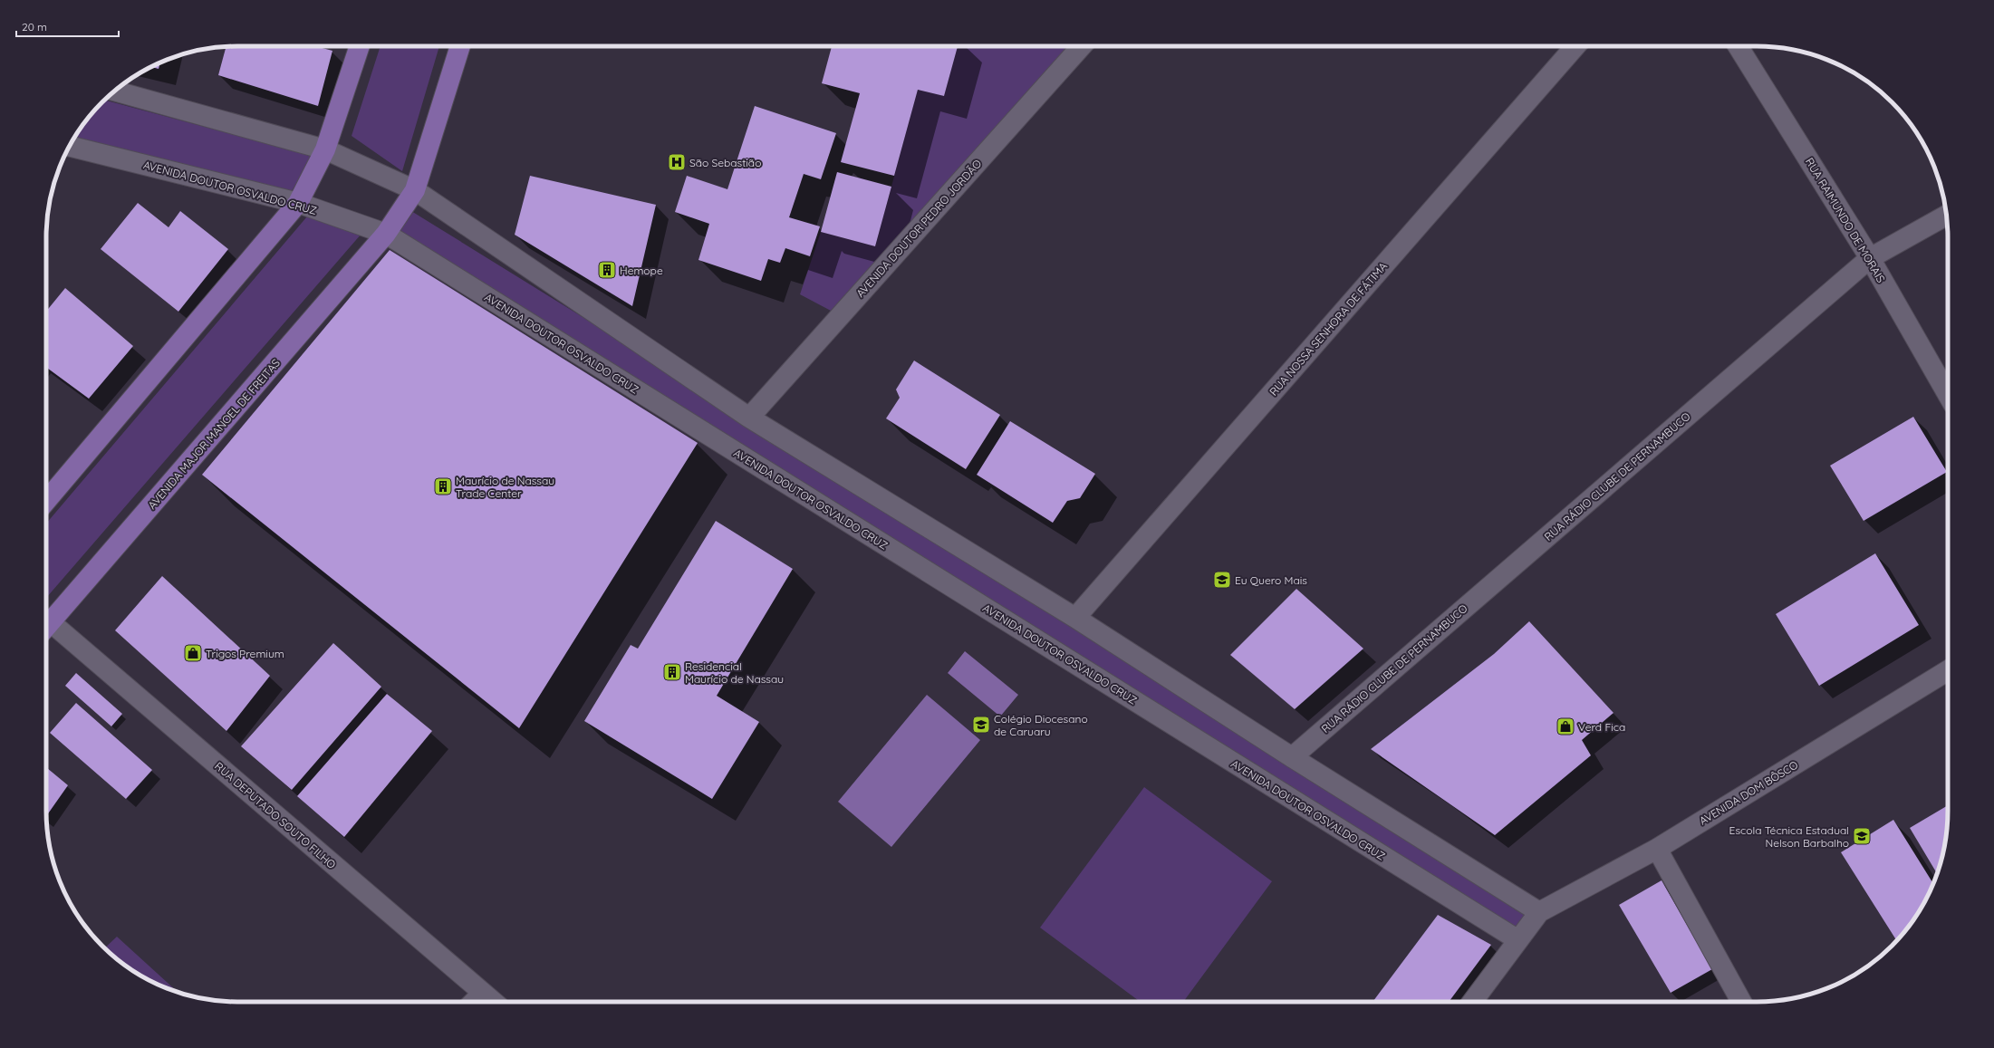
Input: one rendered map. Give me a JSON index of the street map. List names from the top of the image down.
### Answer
{
  "streets": {
    "main road": ["AVENIDA MAJOR MANOEL DE FREITAS"],
    "street": [
      "AVENIDA DOUTOR OSVALDO CRUZ",
      "RUA RAIMUNDO DE MORAIS",
      "AVENIDA DOUTOR PEDRO JORDÃO",
      "RUA NOSSA SENHORA DE FÁTIMA",
      "RUA RÁDIO CLUBE DE PERNAMBUCO",
      "AVENIDA DOM BÔSCO",
      "RUA DEPUTADO SOUTO FILHO"
    ]
  },
  "crossings": [
    ["AVENIDA DOUTOR OSVALDO CRUZ", "AVENIDA MAJOR MANOEL DE FREITAS"],
    ["RUA RAIMUNDO DE MORAIS", "RUA RÁDIO CLUBE DE PERNAMBUCO"],
    ["AVENIDA MAJOR MANOEL DE FREITAS", "RUA DEPUTADO SOUTO FILHO"]
  ],
  "places": {
    "hospital": ["São Sebastião"],
    "building": ["Hemope", "Maurício de Nassau Trade Center", "Residencial Maurício de Nassau"],
    "school or university": ["Eu Quero Mais", "Colégio Diocesano de Caruaru", "Escola Técnica Estadual Nelson Barbalho"],
    "shop": ["Trigos Premium", "Verd Fica"]
  },
  "scale_bar": "20 m"
}
